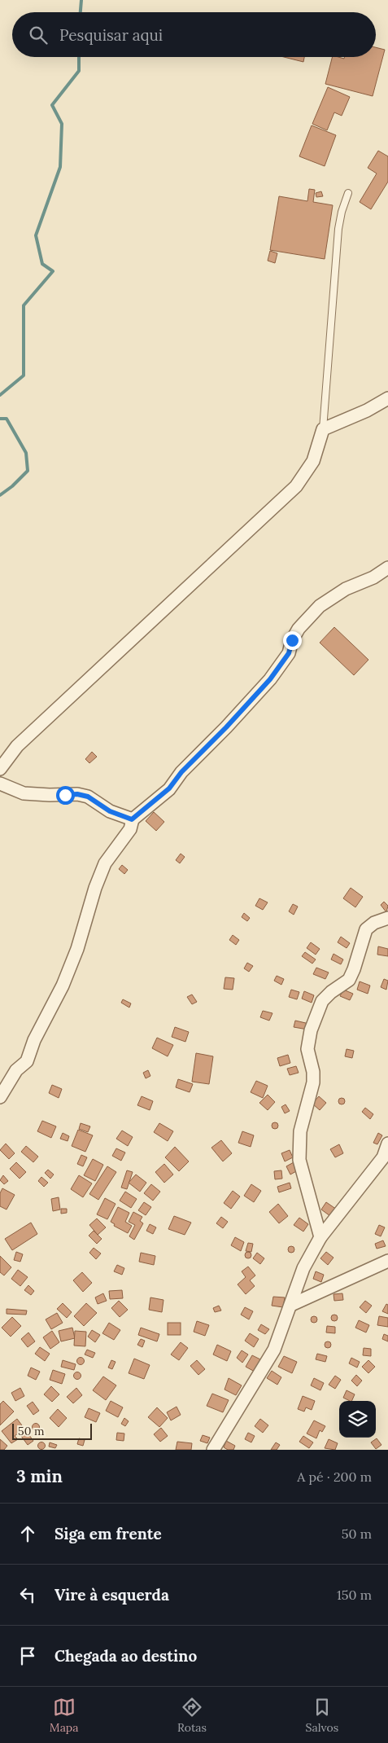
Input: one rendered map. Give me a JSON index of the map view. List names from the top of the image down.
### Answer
{
  "scale_bar": "50 m",
  "page": {
    "search": "Pesquisar aqui",
    "scale": "50 m",
    "heading": ["3 min", "A pé · 200 m"],
    "list": [
      ["Siga em frente", "50 m"],
      ["Vire à esquerda", "150 m"],
      "Chegada ao destino"
    ],
    "nav": ["Mapa", "Rotas", "Salvos"]
  }
}
